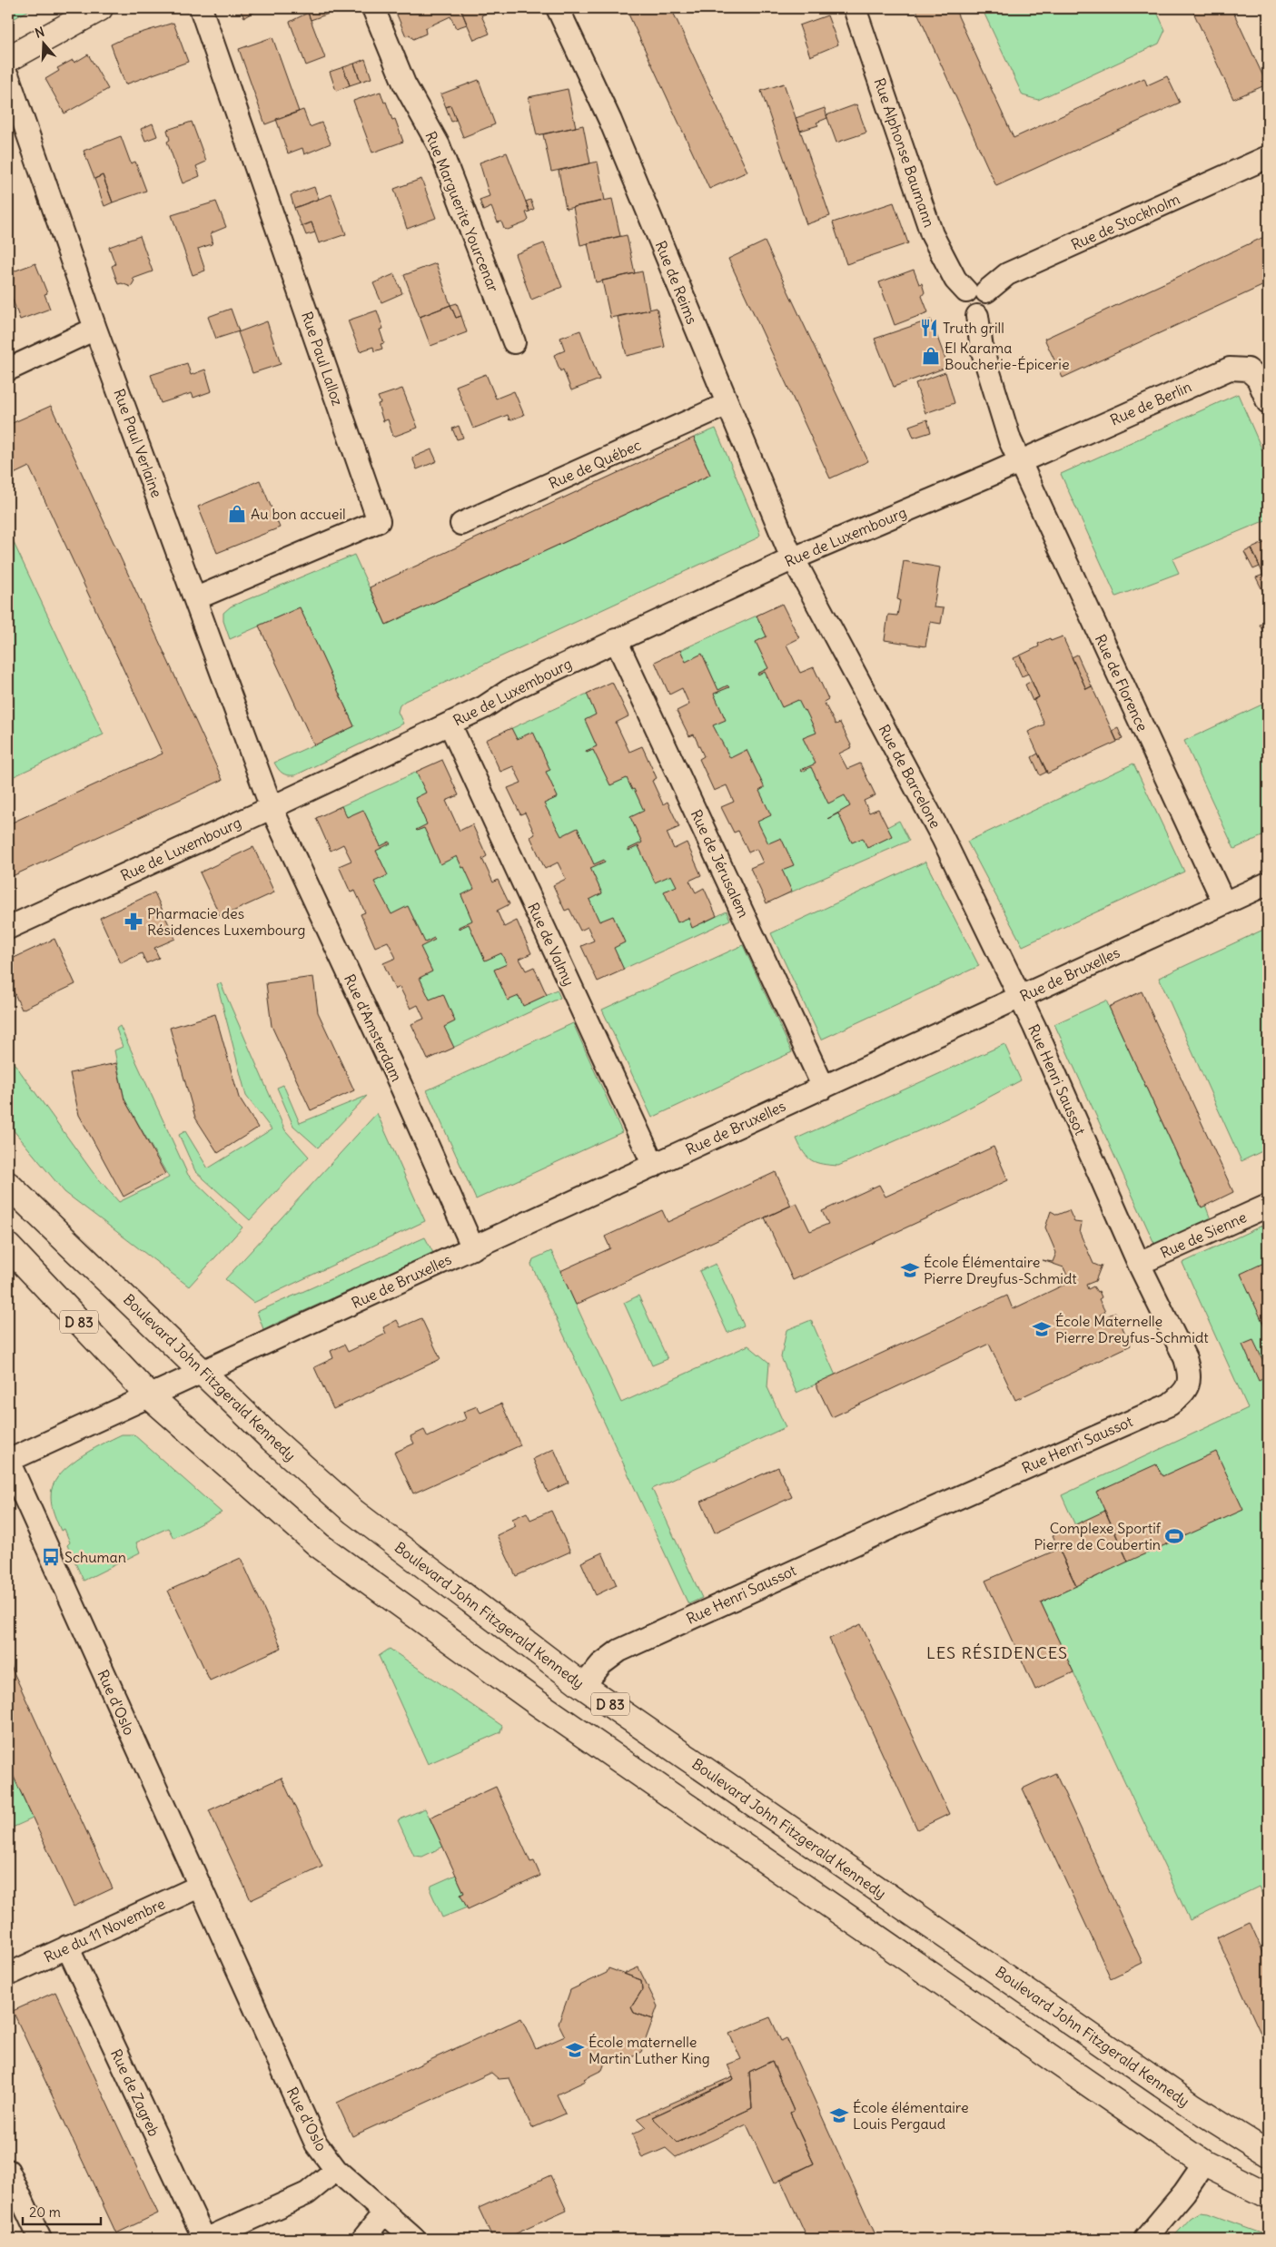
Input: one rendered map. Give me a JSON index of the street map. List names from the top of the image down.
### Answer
{
  "streets": {
    "main road": ["D 83", "Boulevard John Fitzgerald Kennedy"],
    "street": [
      "Rue Alphonse Baumann",
      "Rue Marguerite Yourcenar",
      "Rue de Stockholm",
      "Rue de Reims",
      "Rue Paul Lalloz",
      "Rue de Berlin",
      "Rue Paul Verlaine",
      "Rue de Québec",
      "Rue de Luxembourg",
      "Rue de Florence",
      "Rue de Barcelone",
      "Rue de Jérusalem",
      "Rue de Valmy",
      "Rue de Bruxelles",
      "Rue d'Amsterdam",
      "Rue Henri Saussot",
      "Rue de Sienne",
      "Rue d'Oslo",
      "Rue du 11 Novembre",
      "Rue de Zagreb"
    ]
  },
  "crossings": [
    ["Rue Alphonse Baumann", "Rue de Stockholm"],
    ["Rue de Reims", "Rue de Québec"],
    ["Rue de Reims", "Rue de Luxembourg"],
    ["Rue de Reims", "Rue de Barcelone"],
    ["Rue Paul Lalloz", "Rue Paul Verlaine"],
    ["Rue de Berlin", "Rue de Luxembourg"],
    ["Rue de Berlin", "Rue de Florence"],
    ["Rue Paul Verlaine", "Rue de Luxembourg"],
    ["Rue Paul Verlaine", "Rue d'Amsterdam"],
    ["Rue de Luxembourg", "Rue de Florence"],
    ["Rue de Luxembourg", "Rue de Barcelone"],
    ["Rue de Luxembourg", "Rue de Jérusalem"],
    ["Rue de Luxembourg", "Rue de Valmy"],
    ["Rue de Luxembourg", "Rue d'Amsterdam"],
    ["Rue de Florence", "Rue de Bruxelles"],
    ["Rue de Barcelone", "Rue de Bruxelles"],
    ["Rue de Barcelone", "Rue Henri Saussot"],
    ["Rue de Jérusalem", "Rue de Bruxelles"],
    ["Rue de Valmy", "Rue de Bruxelles"],
    ["Rue de Bruxelles", "Rue d'Amsterdam"],
    ["Rue de Bruxelles", "Rue Henri Saussot"],
    ["Rue de Bruxelles", "D 83"],
    ["Rue de Bruxelles", "Boulevard John Fitzgerald Kennedy"],
    ["Rue de Bruxelles", "Rue d'Oslo"],
    ["Rue Henri Saussot", "Rue de Sienne"],
    ["Rue Henri Saussot", "Boulevard John Fitzgerald Kennedy"],
    ["Rue d'Oslo", "Rue du 11 Novembre"],
    ["Rue du 11 Novembre", "Rue de Zagreb"]
  ],
  "districts": ["LES RÉSIDENCES"],
  "places": {
    "restaurant": ["Truth grill"],
    "shop": ["El Karama Boucherie-Épicerie", "Au bon accueil"],
    "pharmacy": ["Pharmacie des Résidences Luxembourg"],
    "school or university": [
      "École Élémentaire Pierre Dreyfus-Schmidt",
      "École Maternelle Pierre Dreyfus-Schmidt",
      "École maternelle Martin Luther King",
      "École élémentaire Louis Pergaud"
    ],
    "sports": ["Complexe Sportif Pierre de Coubertin"],
    "bus stop": ["Schuman"]
  },
  "scale_bar": "20 m",
  "north": "top"
}
